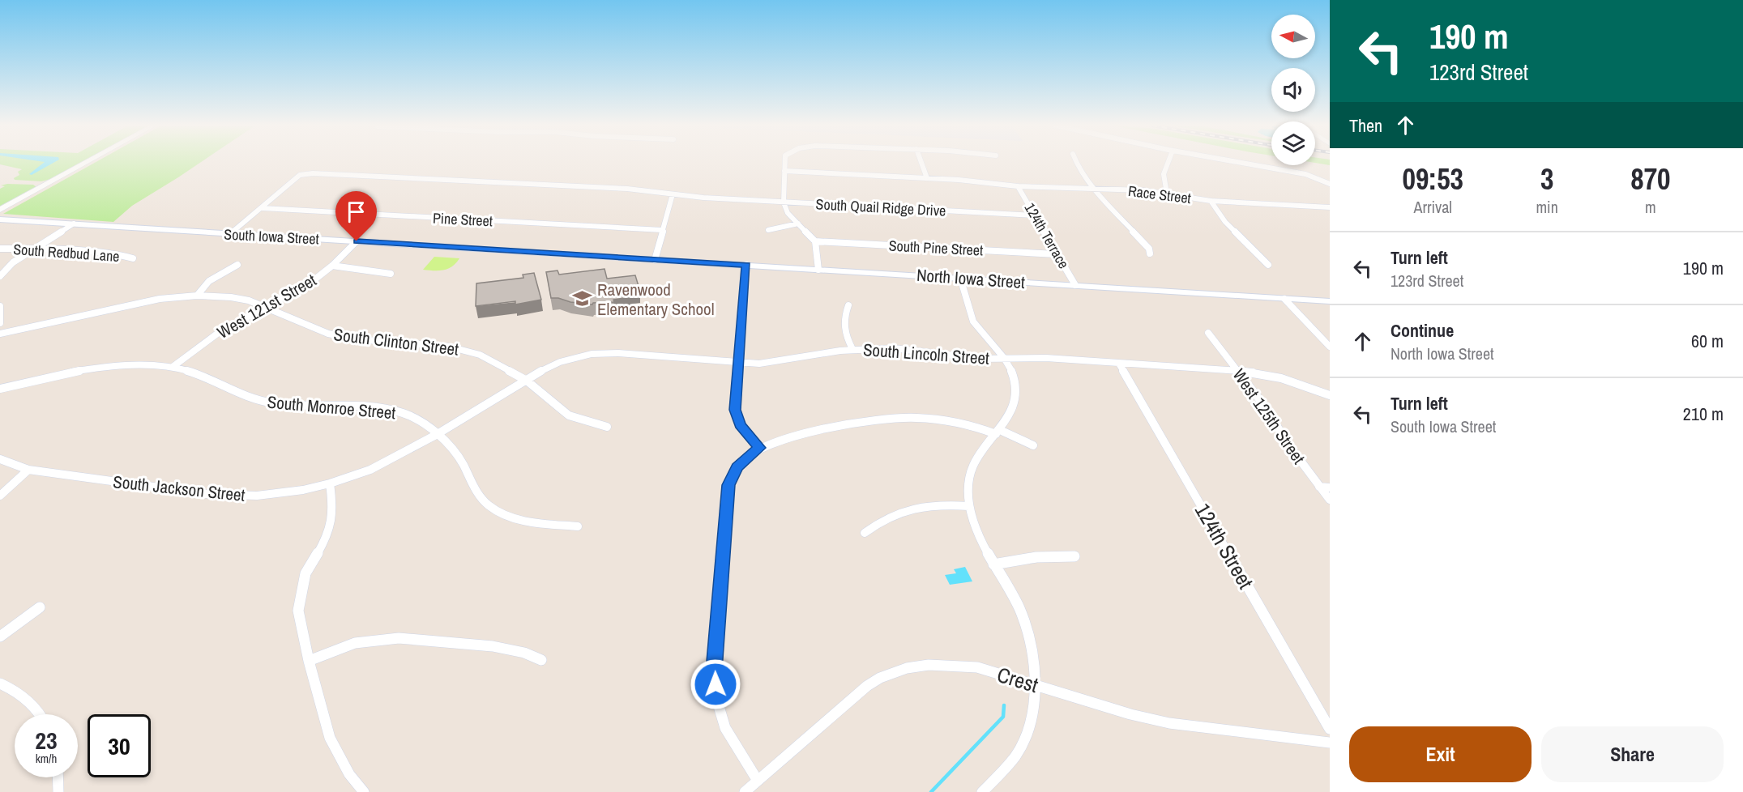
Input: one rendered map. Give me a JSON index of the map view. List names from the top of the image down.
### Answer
{
  "streets": {
    "street": [
      "Race Street",
      "South Quail Ridge Drive",
      "Pine Street",
      "124th Terrace",
      "South Iowa Street",
      "South Pine Street",
      "South Redbud Lane",
      "North Iowa Street",
      "West 121st Street",
      "South Clinton Street",
      "South Lincoln Street",
      "South Monroe Street",
      "West 125th Street",
      "South Jackson Street",
      "124th Street",
      "Crest"
    ]
  },
  "crossings": [
    ["Race Street", "124th Terrace"],
    ["South Quail Ridge Drive", "Pine Street"],
    ["South Quail Ridge Drive", "124th Terrace"],
    ["South Quail Ridge Drive", "South Iowa Street"],
    ["124th Terrace", "South Pine Street"],
    ["124th Terrace", "North Iowa Street"],
    ["South Iowa Street", "North Iowa Street"],
    ["South Iowa Street", "West 121st Street"],
    ["West 121st Street", "South Clinton Street"],
    ["West 121st Street", "South Monroe Street"],
    ["South Clinton Street", "South Lincoln Street"],
    ["South Lincoln Street", "South Monroe Street"],
    ["South Lincoln Street", "West 125th Street"],
    ["South Lincoln Street", "South Jackson Street"],
    ["South Lincoln Street", "124th Street"],
    ["South Monroe Street", "South Jackson Street"]
  ],
  "places": {
    "school or university": ["Ravenwood Elementary School"]
  },
  "north": "left",
  "page": {
    "turn": ["190 m", "123rd Street"],
    "then": "Then",
    "eta": [
      "09:53",
      "Arrival",
      "3",
      "min",
      "870",
      "m"
    ],
    "list": [
      {
        "name": "Turn left",
        "note": "123rd Street",
        "value": "190 m"
      },
      {
        "name": "Continue",
        "note": "North Iowa Street",
        "value": "60 m"
      },
      {
        "name": "Turn left",
        "note": "South Iowa Street",
        "value": "210 m"
      }
    ],
    "speed": "23 km/h",
    "limit": "30",
    "buttons": ["Exit", "Share"]
  }
}
